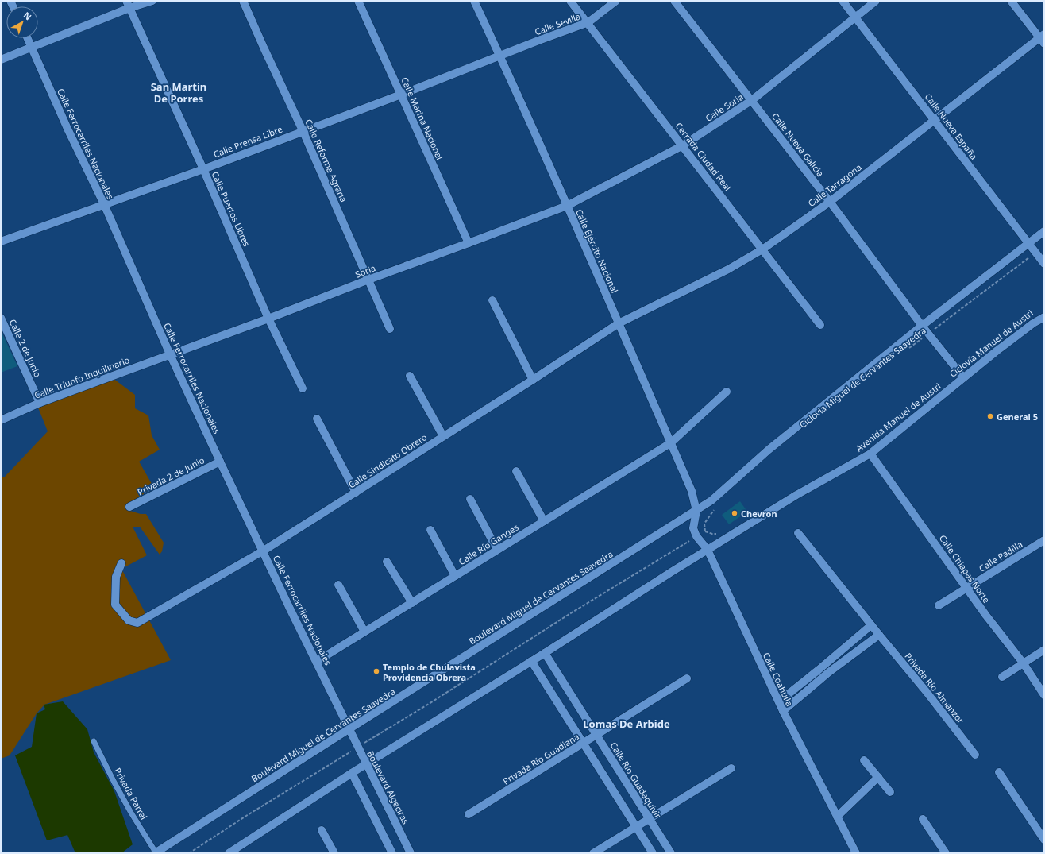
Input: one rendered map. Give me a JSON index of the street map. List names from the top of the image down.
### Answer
{
  "streets": {
    "street": [
      "Calle Sevilla",
      "Calle Soria",
      "Calle Marina Nacional",
      "Calle Nueva España",
      "Calle Prensa Libre",
      "Calle Ferrocarriles Nacionales",
      "Calle Nueva Galicia",
      "Cerrada Ciudad Real",
      "Calle Reforma Agraria",
      "Calle Tarragona",
      "Calle Puertos Libres",
      "Calle Ejército Nacional",
      "Soria",
      "Calle 2 de Junio",
      "Calle Triunfo Inquilinario",
      "Avenida Manuel de Austri",
      "Calle Sindicato Obrero",
      "Privada 2 de Junio",
      "Calle Río Ganges",
      "Calle Padilla",
      "Calle Chiapas Norte",
      "Boulevard Miguel de Cervantes Saavedra",
      "Calle Coahuila",
      "Privada Río Almanzor",
      "Privada Río Guadiana",
      "Calle Río Guadaquivir",
      "Boulevard Algeciras"
    ],
    "lane": ["Privada Parral"],
    "path": ["Ciclovia Miguel de Cervantes Saavedra"]
  },
  "crossings": [
    ["Calle Sevilla", "Calle Prensa Libre"],
    ["Calle Sevilla", "Cerrada Ciudad Real"],
    ["Calle Sevilla", "Calle Ejército Nacional"],
    ["Calle Soria", "Calle Nueva España"],
    ["Calle Soria", "Calle Nueva Galicia"],
    ["Calle Soria", "Cerrada Ciudad Real"],
    ["Calle Soria", "Calle Ejército Nacional"],
    ["Calle Soria", "Soria"],
    ["Calle Marina Nacional", "Calle Prensa Libre"],
    ["Calle Marina Nacional", "Soria"],
    ["Calle Nueva España", "Calle Tarragona"],
    ["Calle Nueva España", "Ciclovia Miguel de Cervantes Saavedra"],
    ["Calle Nueva España", "Boulevard Miguel de Cervantes Saavedra"],
    ["Calle Prensa Libre", "Calle Ferrocarriles Nacionales"],
    ["Calle Prensa Libre", "Calle Reforma Agraria"],
    ["Calle Prensa Libre", "Calle Puertos Libres"],
    ["Calle Prensa Libre", "Calle Ejército Nacional"],
    ["Calle Ferrocarriles Nacionales", "Soria"],
    ["Calle Ferrocarriles Nacionales", "Calle Triunfo Inquilinario"],
    ["Calle Ferrocarriles Nacionales", "Calle Sindicato Obrero"],
    ["Calle Ferrocarriles Nacionales", "Privada 2 de Junio"],
    ["Calle Ferrocarriles Nacionales", "Calle Río Ganges"],
    ["Calle Ferrocarriles Nacionales", "Boulevard Miguel de Cervantes Saavedra"],
    ["Calle Ferrocarriles Nacionales", "Boulevard Algeciras"],
    ["Calle Nueva Galicia", "Calle Tarragona"],
    ["Calle Nueva Galicia", "Ciclovia Miguel de Cervantes Saavedra"],
    ["Calle Nueva Galicia", "Avenida Manuel de Austri"],
    ["Calle Nueva Galicia", "Boulevard Miguel de Cervantes Saavedra"],
    ["Cerrada Ciudad Real", "Calle Tarragona"],
    ["Calle Reforma Agraria", "Soria"],
    ["Calle Tarragona", "Calle Ejército Nacional"],
    ["Calle Tarragona", "Calle Sindicato Obrero"],
    ["Calle Puertos Libres", "Soria"],
    ["Calle Ejército Nacional", "Soria"],
    ["Calle Ejército Nacional", "Calle Sindicato Obrero"],
    ["Calle Ejército Nacional", "Calle Río Ganges"],
    ["Calle Ejército Nacional", "Boulevard Miguel de Cervantes Saavedra"],
    ["Soria", "Calle Triunfo Inquilinario"],
    ["Calle 2 de Junio", "Calle Triunfo Inquilinario"],
    ["Avenida Manuel de Austri", "Calle Chiapas Norte"],
    ["Avenida Manuel de Austri", "Calle Coahuila"],
    ["Calle Padilla", "Calle Chiapas Norte"],
    ["Boulevard Miguel de Cervantes Saavedra", "Boulevard Algeciras"],
    ["Boulevard Miguel de Cervantes Saavedra", "Privada Parral"],
    ["Privada Río Guadiana", "Calle Río Guadaquivir"]
  ],
  "districts": ["San Martin De Porres", "Lomas De Arbide"],
  "places": ["General 5", "Chevron", "Templo de Chulavista Providencia Obrera"],
  "north": "top right"
}
